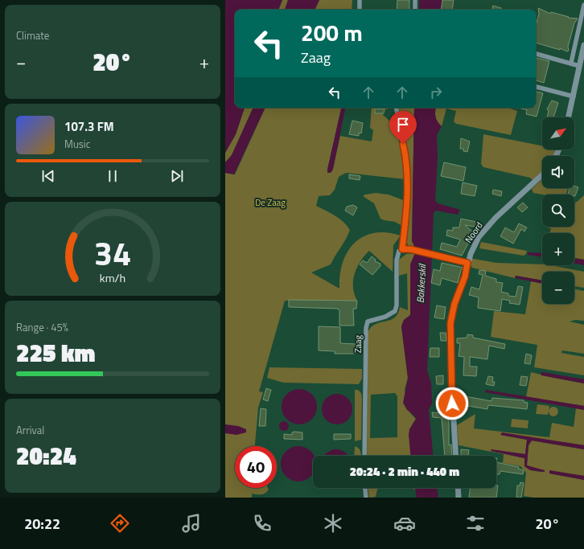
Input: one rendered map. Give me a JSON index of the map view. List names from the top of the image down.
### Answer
{
  "streets": {
    "street": ["Noord", "Zaag"]
  },
  "water": ["Bakkerskil"],
  "parks": ["De Zaag"],
  "north": "top right",
  "page": {
    "tile": [
      "Climate",
      ["Range · 45%", "225 km"],
      ["Arrival", "20:24"]
    ],
    "turn": ["200 m", "Zaag"],
    "heat": ["−", "20°", "+"],
    "song": ["107.3 FM", "Music"],
    "map_buttons": ["+", "−"],
    "limit": "40",
    "trip": "20:24 · 2 min · 440 m",
    "tabs": ["20:22", "20°"],
    "gauge": ["34", "km/h"]
  }
}
